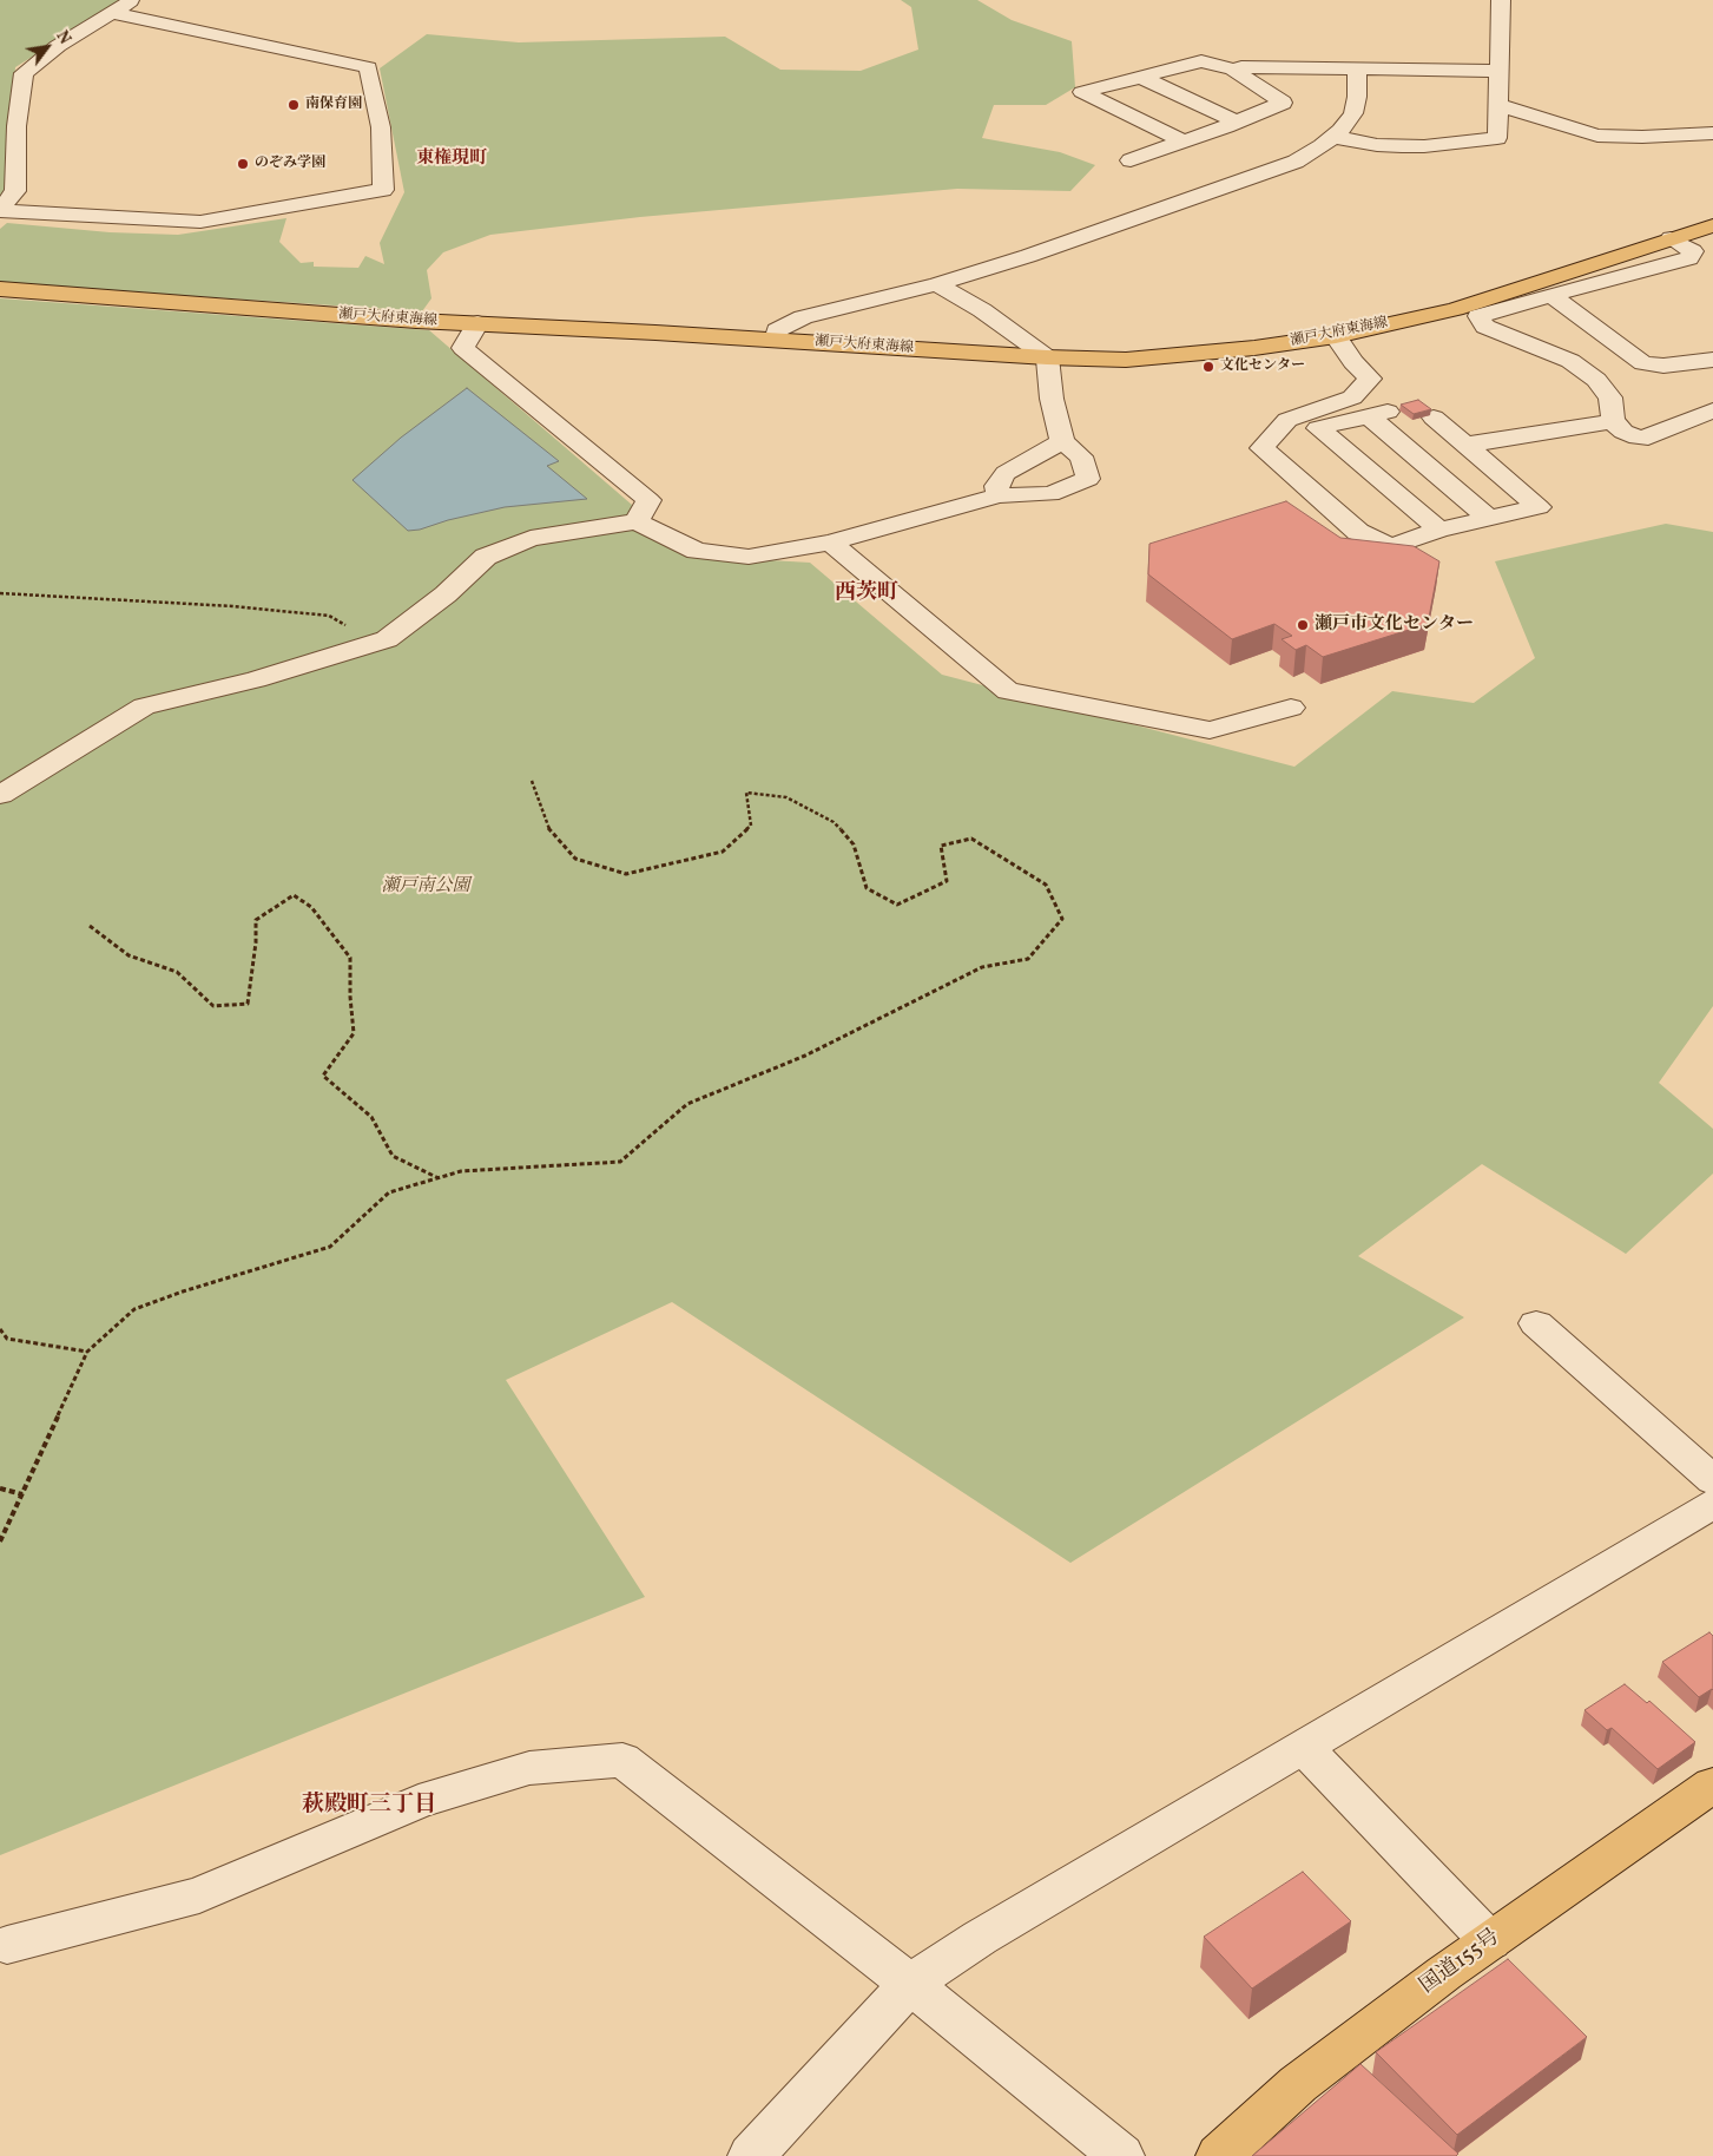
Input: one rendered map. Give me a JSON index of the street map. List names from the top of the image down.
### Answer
{
  "streets": {
    "main road": ["瀬戸大府東海線", "国道155号"]
  },
  "districts": ["東権現町", "西茨町", "萩殿町三丁目"],
  "parks": ["瀬戸南公園"],
  "places": [
    "南保育園",
    "のぞみ学園",
    "文化センター",
    "瀬戸市文化センター"
  ],
  "north": "top right"
}
